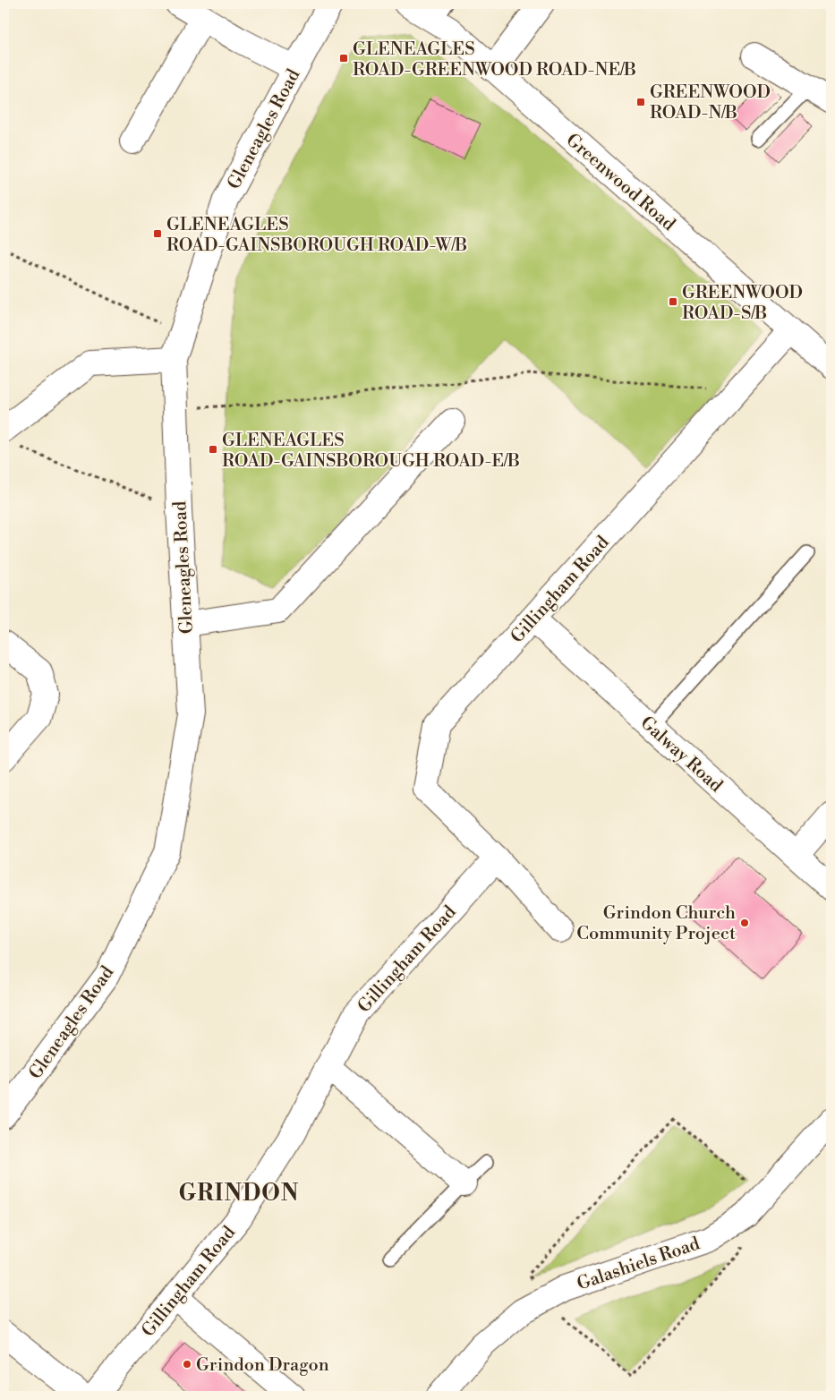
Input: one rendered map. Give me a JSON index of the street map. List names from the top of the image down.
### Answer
{
  "streets": {
    "street": [
      "Gleneagles Road",
      "Greenwood Road",
      "Gillingham Road",
      "Galway Road",
      "Galashiels Road"
    ]
  },
  "crossings": [
    ["Greenwood Road", "Gillingham Road"],
    ["Gillingham Road", "Galway Road"]
  ],
  "districts": ["GRINDON"],
  "places": {
    "transit": [
      "GLENEAGLES ROAD-GREENWOOD ROAD-NE/B",
      "GREENWOOD ROAD-N/B",
      "GLENEAGLES ROAD-GAINSBOROUGH ROAD-W/B",
      "GREENWOOD ROAD-S/B",
      "GLENEAGLES ROAD-GAINSBOROUGH ROAD-E/B"
    ],
    "other": ["Grindon Church Community Project", "Grindon Dragon"]
  }
}
